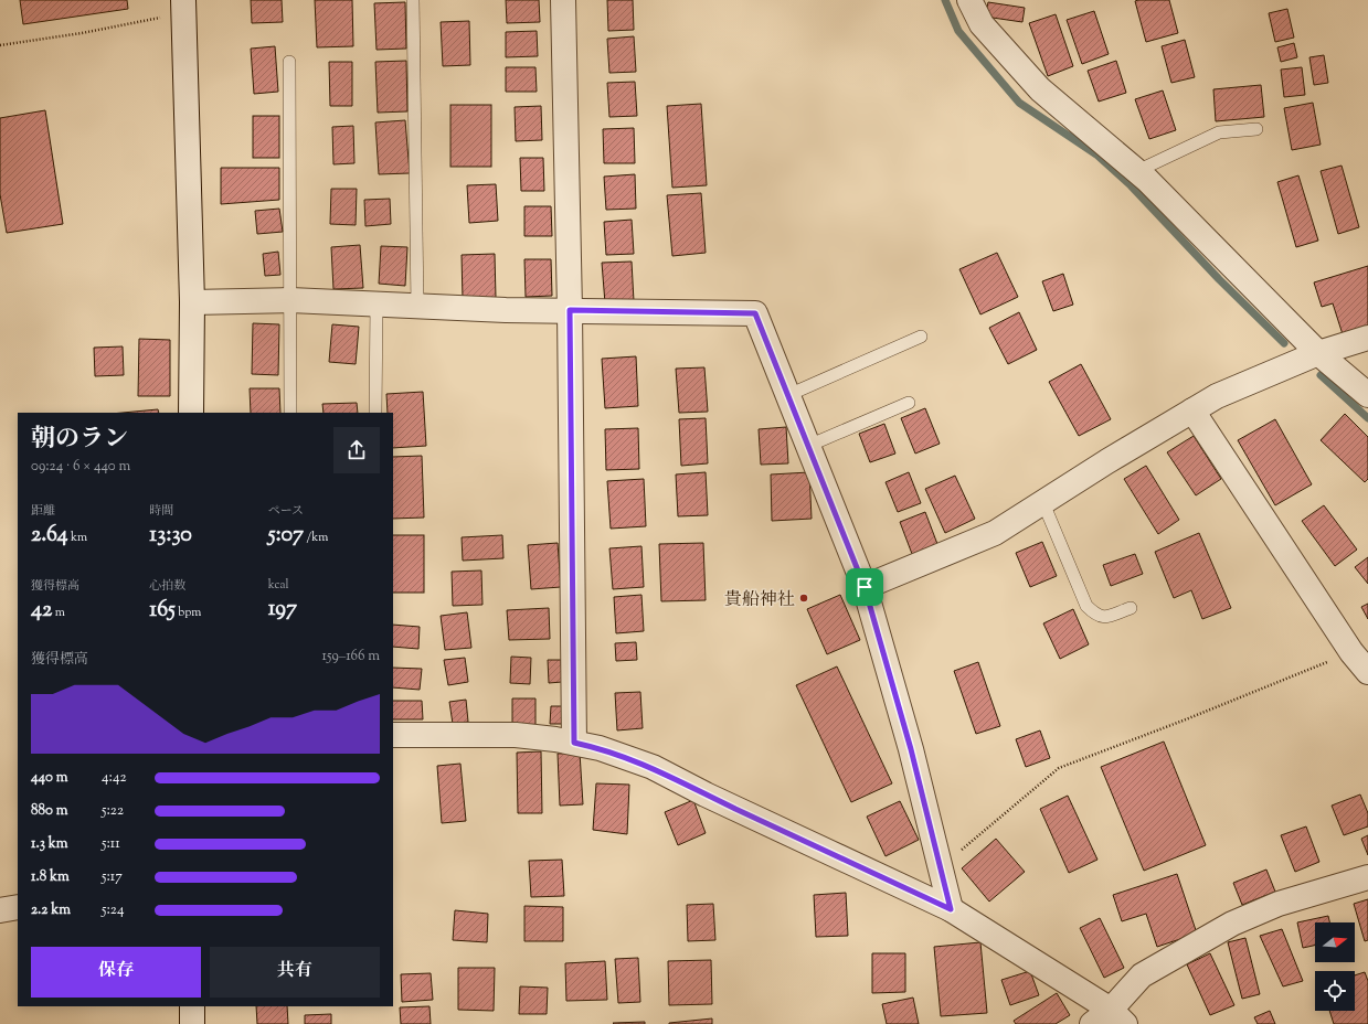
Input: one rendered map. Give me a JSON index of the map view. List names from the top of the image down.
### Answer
{
  "places": ["貴船神社"],
  "north": "right",
  "page": {
    "heading": ["朝のラン", "09:24 · 6 × 440 m"],
    "stats": [
      ["距離", "2.64 km"],
      ["時間", "13:30"],
      ["ペース", "5:07 /km"],
      ["獲得標高", "42 m"],
      ["心拍数", "165 bpm"],
      ["kcal", "197"]
    ],
    "chart": ["獲得標高", "159–166 m"],
    "list": [
      {
        "name": "440 m",
        "note": "4:42"
      },
      {
        "name": "880 m",
        "note": "5:22"
      },
      {
        "name": "1.3 km",
        "note": "5:11"
      },
      {
        "name": "1.8 km",
        "note": "5:17"
      },
      {
        "name": "2.2 km",
        "note": "5:24"
      }
    ],
    "buttons": ["保存", "共有"]
  }
}
